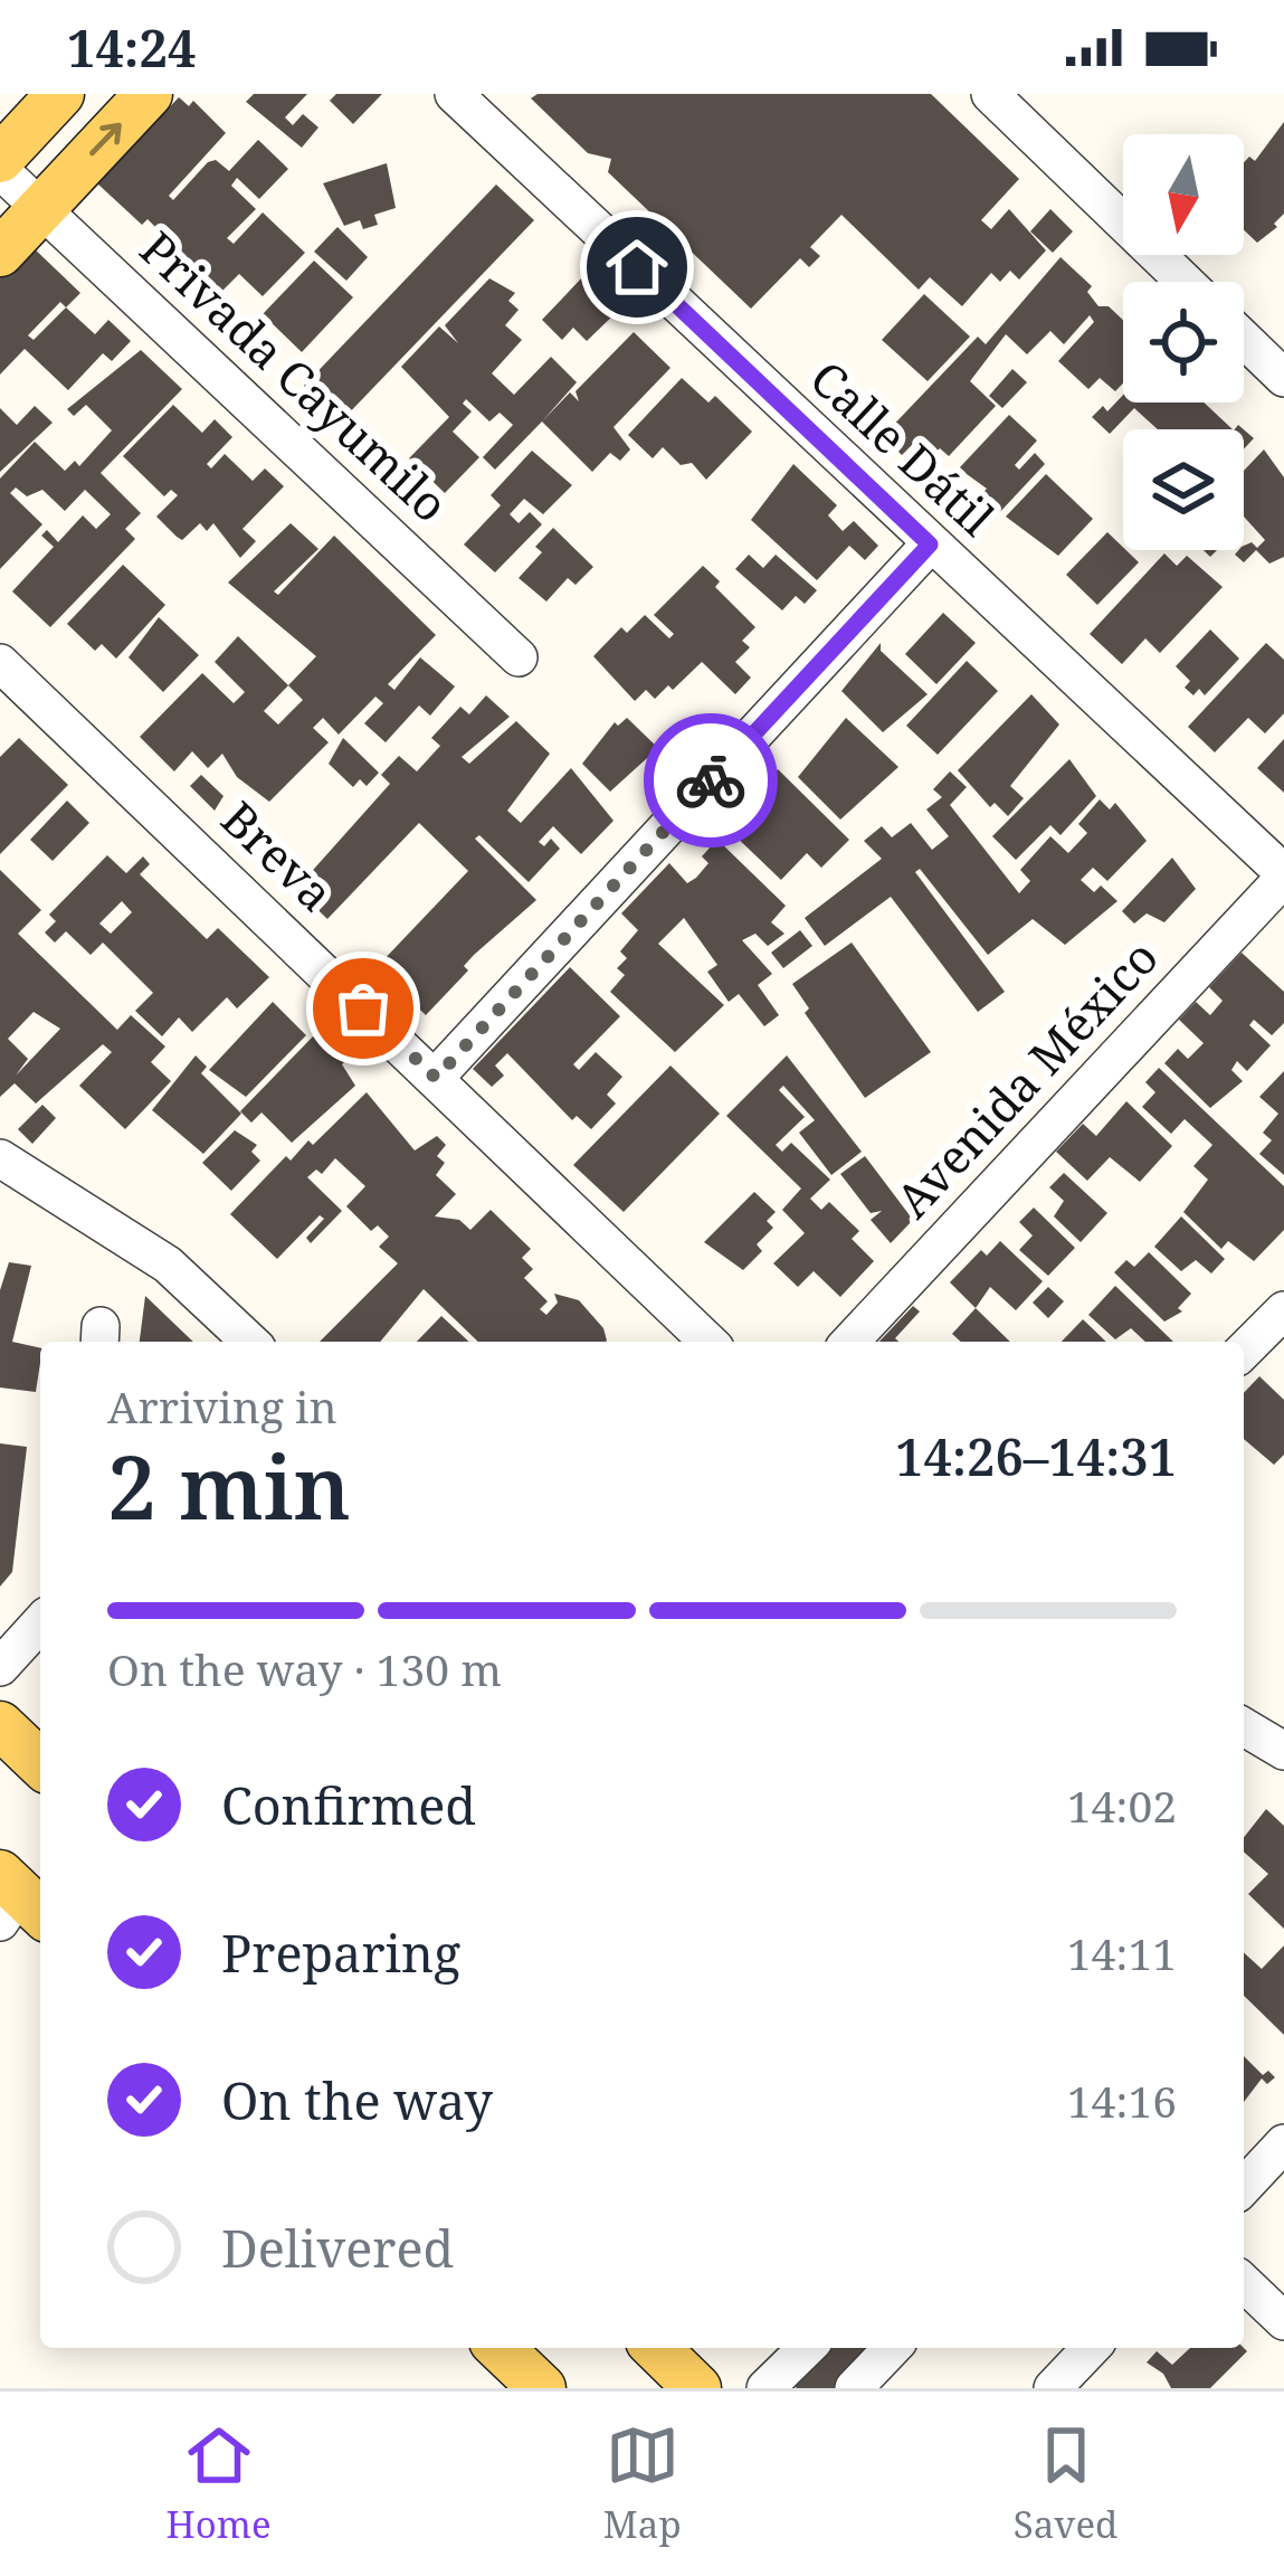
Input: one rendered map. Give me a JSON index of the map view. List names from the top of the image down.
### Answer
{
  "streets": {
    "street": [
      "Privada Cayumilo",
      "Calle Dátil",
      "Breva",
      "Avenida México"
    ]
  },
  "crossings": [
    ["Calle Dátil", "Avenida México"]
  ],
  "north": "bottom",
  "page": {
    "status": "14:24",
    "heading": ["2 min", "Arriving in", "14:26–14:31"],
    "bar": "On the way · 130 m",
    "list": [
      ["Confirmed", "14:02"],
      ["Preparing", "14:11"],
      ["On the way", "14:16"],
      "Delivered"
    ],
    "tabs": ["Home", "Map", "Saved"]
  }
}
